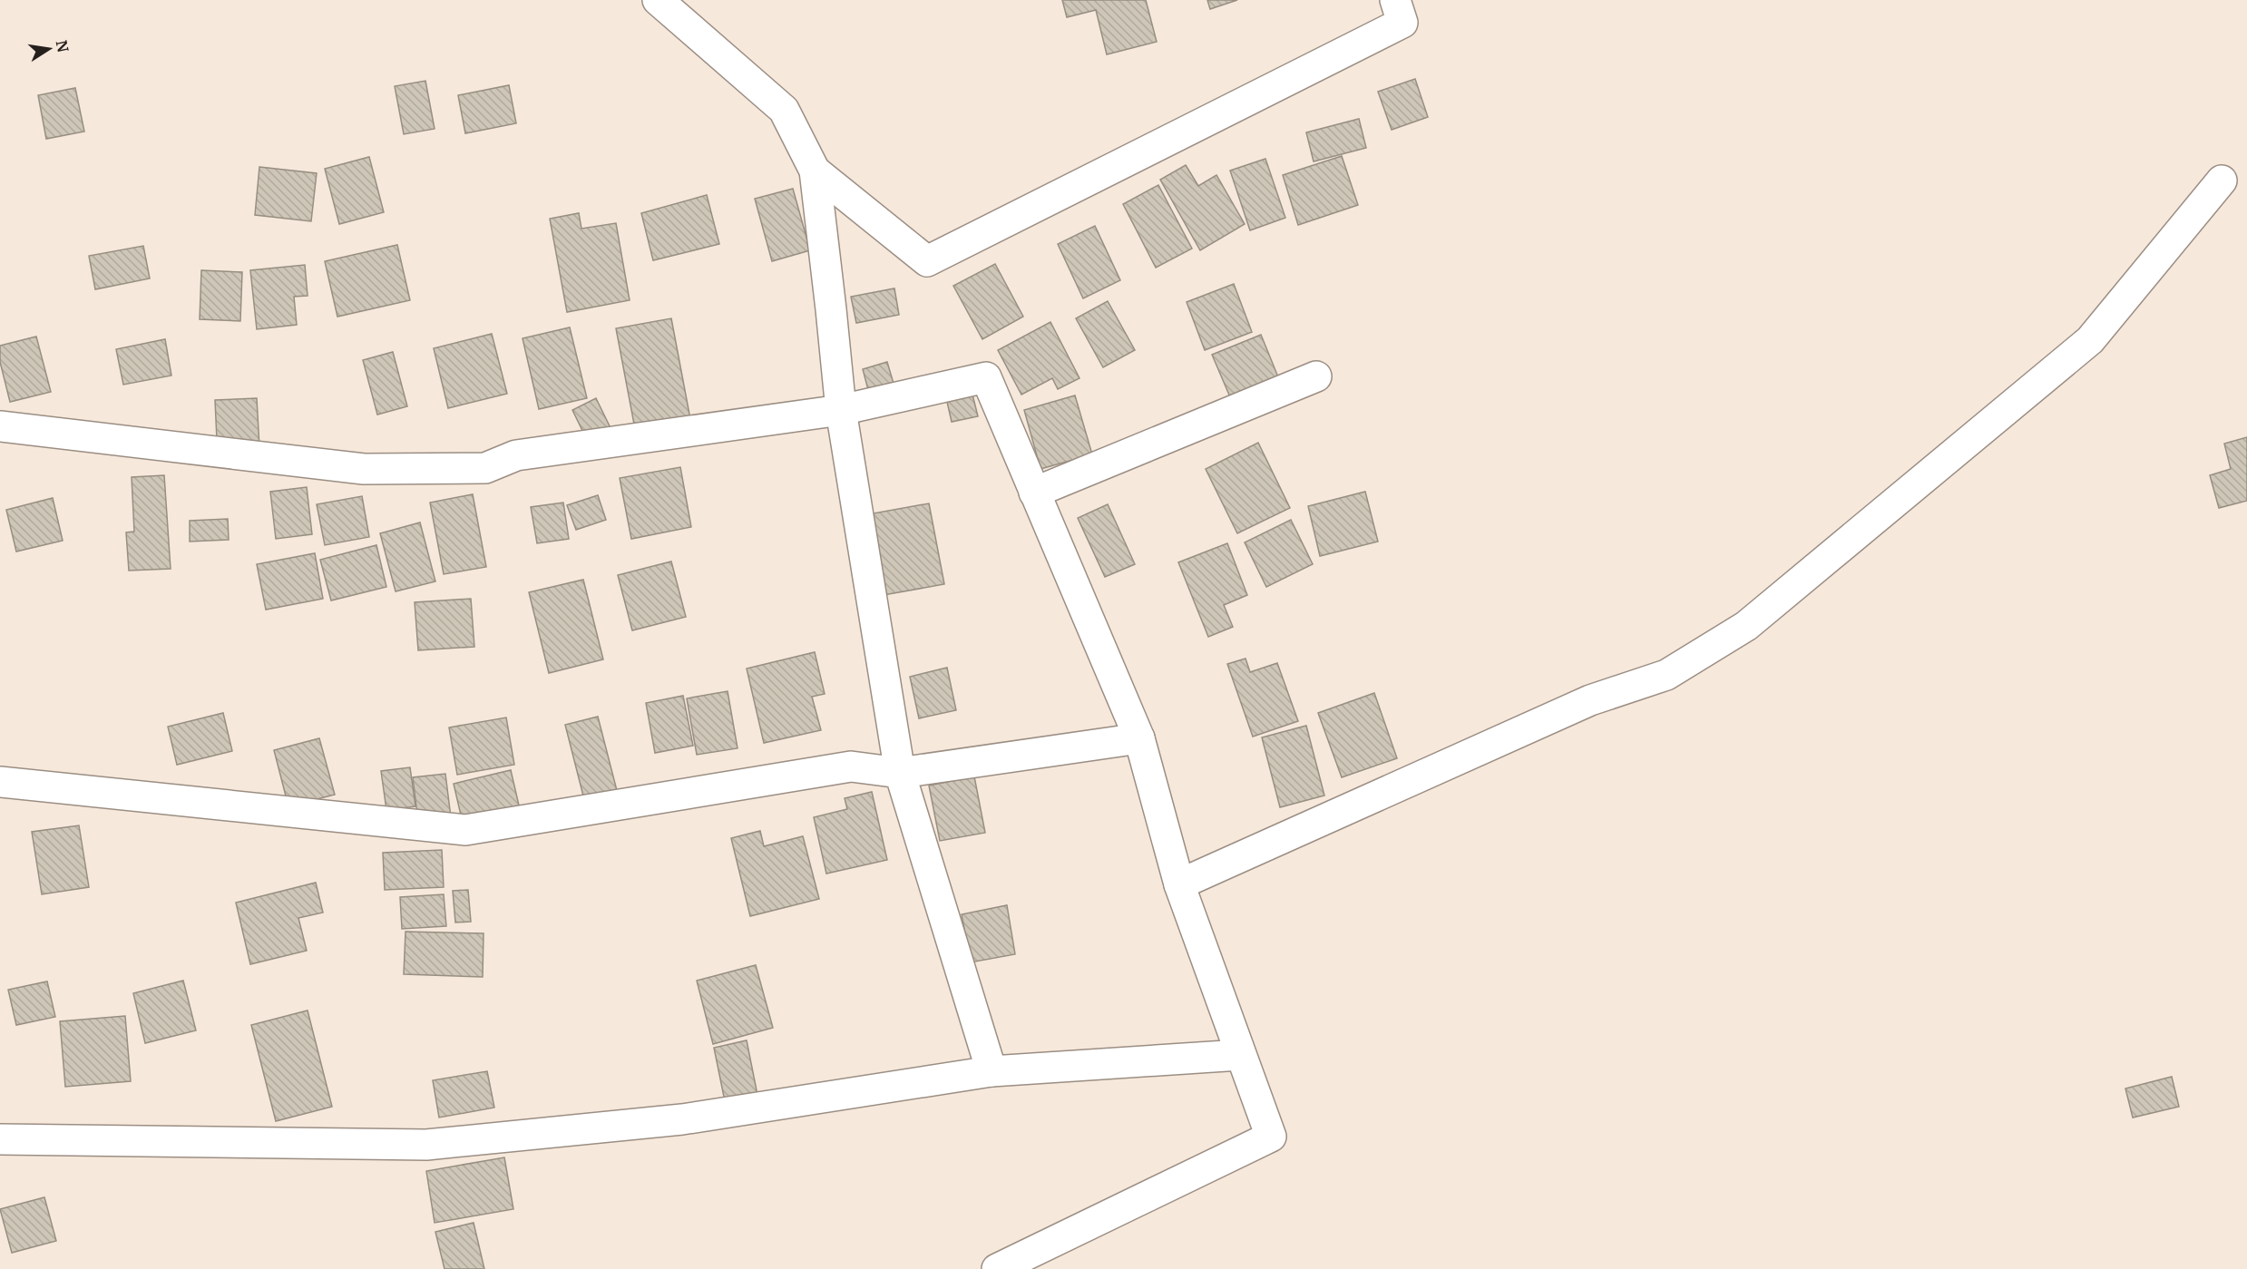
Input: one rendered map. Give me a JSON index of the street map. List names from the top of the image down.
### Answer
{
  "north": "right"
}
